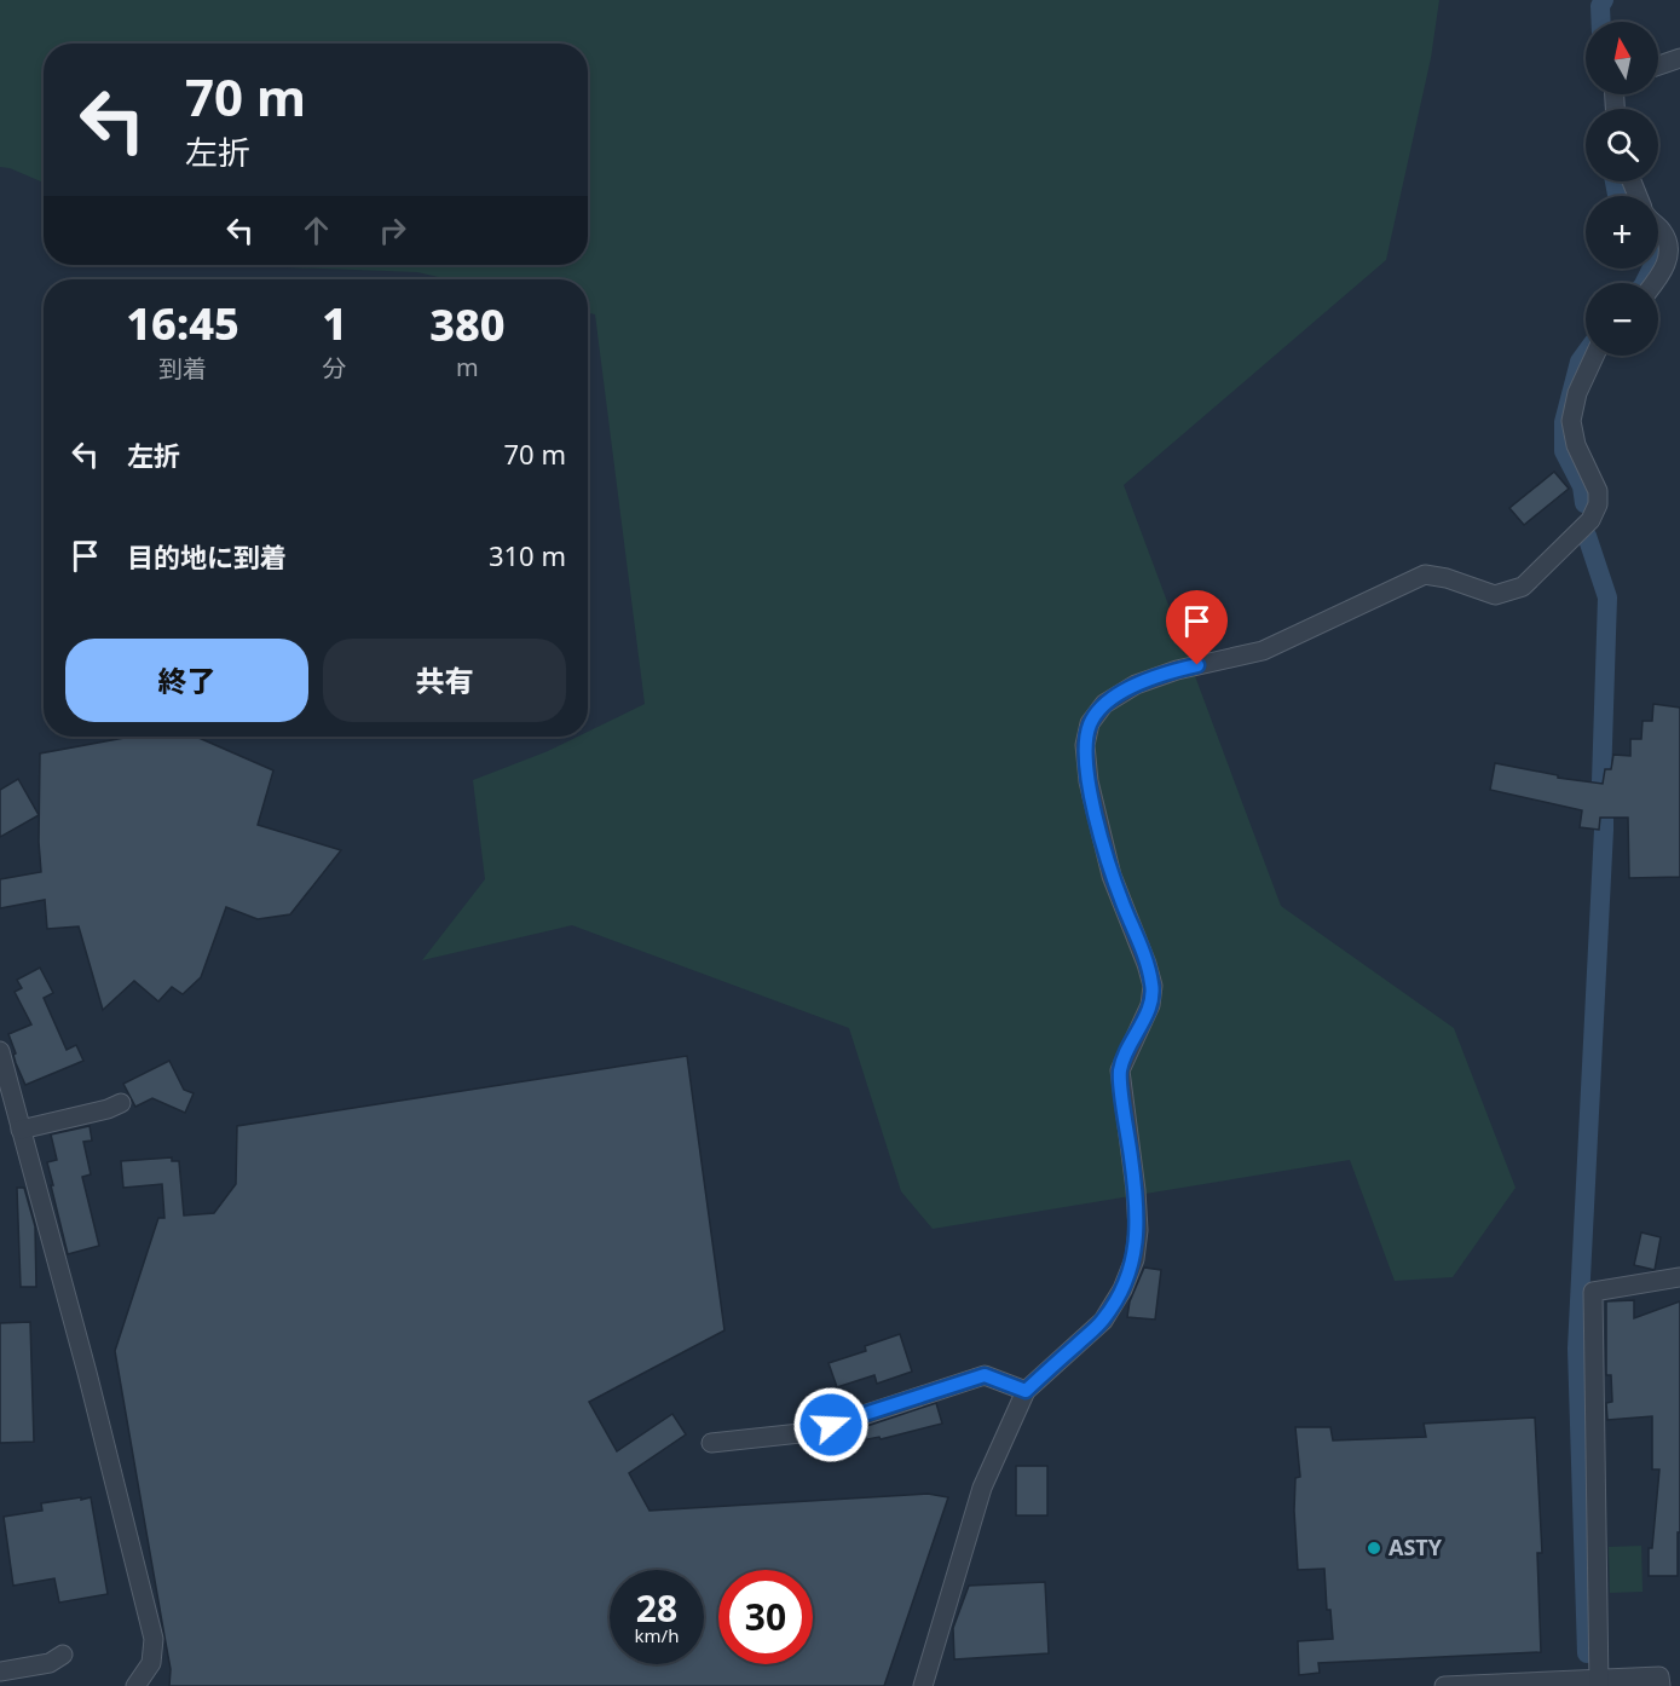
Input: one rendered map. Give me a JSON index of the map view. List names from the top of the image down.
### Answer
{
  "places": ["ASTY"],
  "north": "top",
  "page": {
    "map_buttons": ["+", "−"],
    "turn": ["70 m", "左折"],
    "eta": [
      "16:45",
      "到着",
      "1",
      "分",
      "380",
      "m"
    ],
    "list": [
      {
        "name": "左折",
        "value": "70 m"
      },
      {
        "name": "目的地に到着",
        "value": "310 m"
      }
    ],
    "buttons": ["終了", "共有"],
    "speed": "28 km/h",
    "limit": "30"
  }
}
